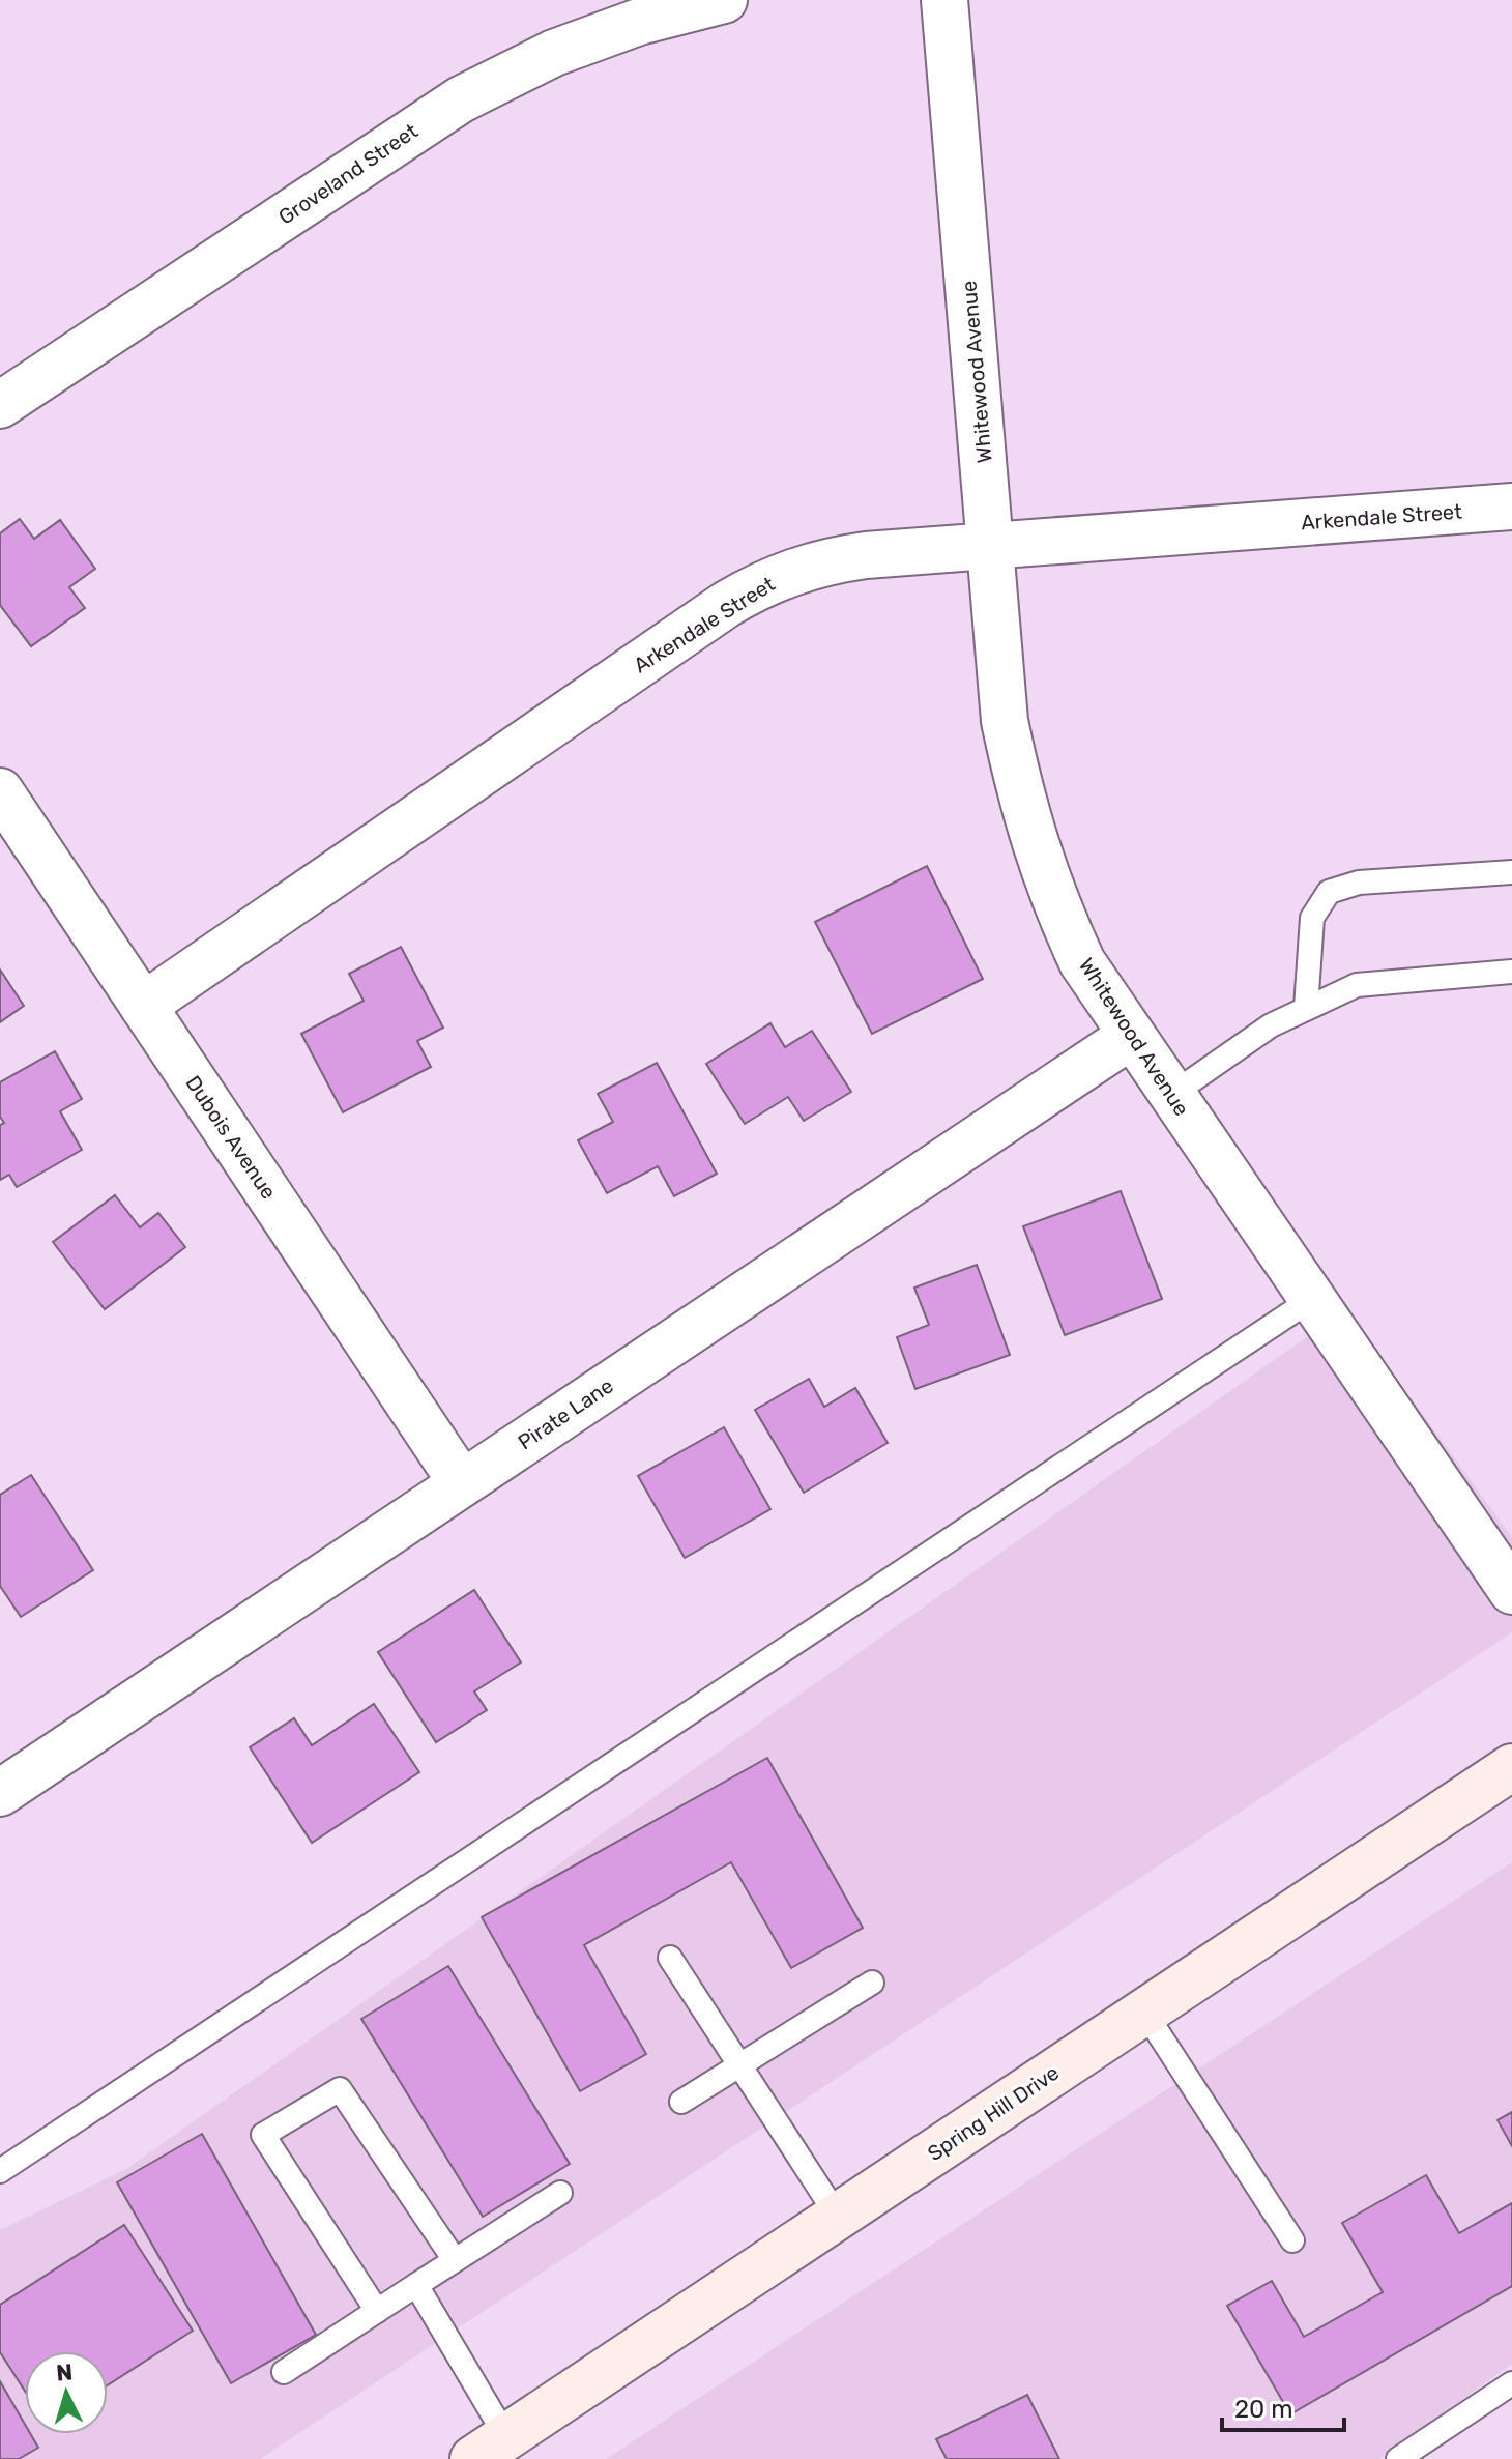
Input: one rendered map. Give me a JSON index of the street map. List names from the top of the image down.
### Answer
{
  "streets": {
    "main road": ["Spring Hill Drive"],
    "street": [
      "Groveland Street",
      "Whitewood Avenue",
      "Arkendale Street",
      "Dubois Avenue",
      "Pirate Lane"
    ]
  },
  "crossings": [
    ["Whitewood Avenue", "Arkendale Street"],
    ["Whitewood Avenue", "Pirate Lane"],
    ["Arkendale Street", "Dubois Avenue"],
    ["Dubois Avenue", "Pirate Lane"]
  ],
  "scale_bar": "20 m",
  "north": "top"
}
